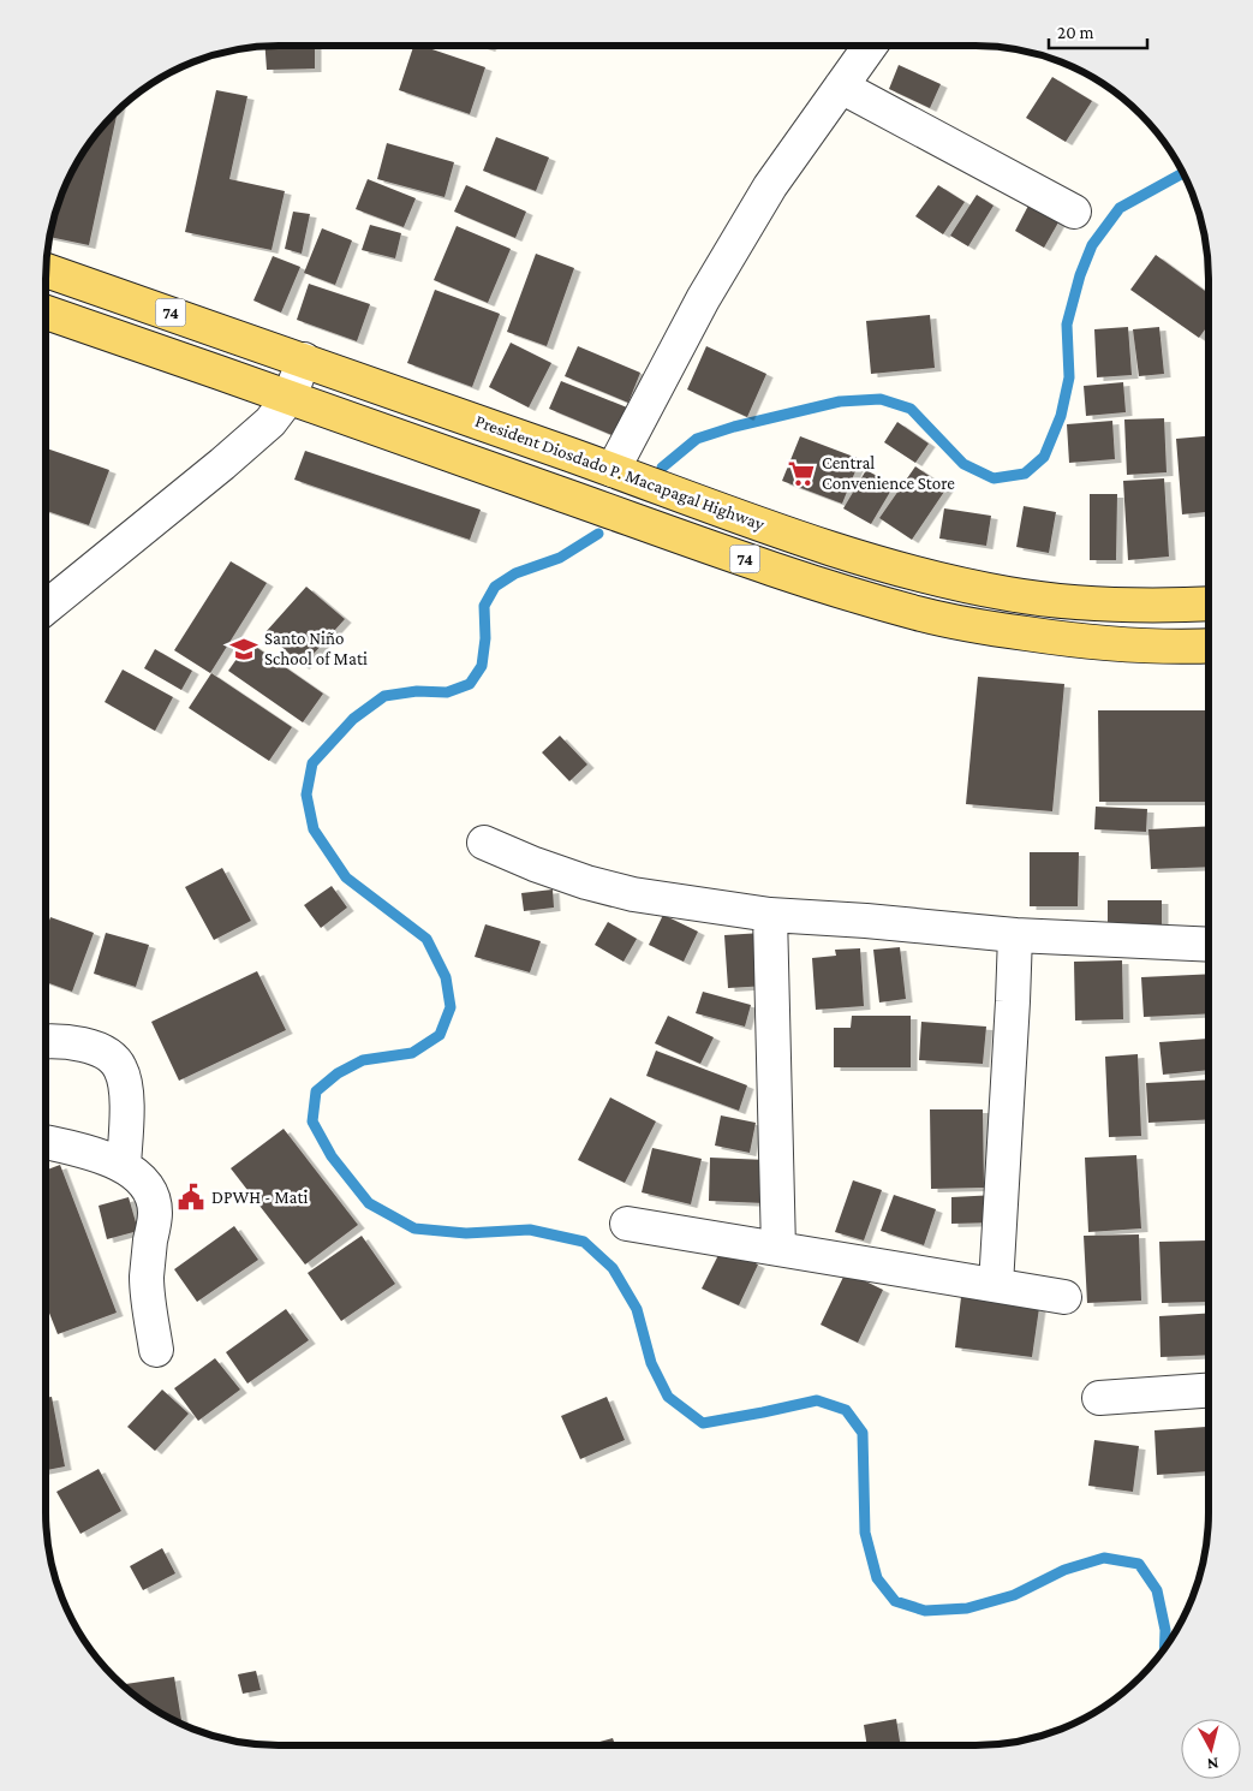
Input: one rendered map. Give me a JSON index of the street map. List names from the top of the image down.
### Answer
{
  "streets": {
    "main road": ["74", "President Diosdado P. Macapagal Highway"]
  },
  "places": {
    "supermarket": ["Central Convenience Store"],
    "school or university": ["Santo Niño School of Mati"],
    "public building": ["DPWH - Mati"]
  },
  "scale_bar": "20 m",
  "north": "bottom"
}
